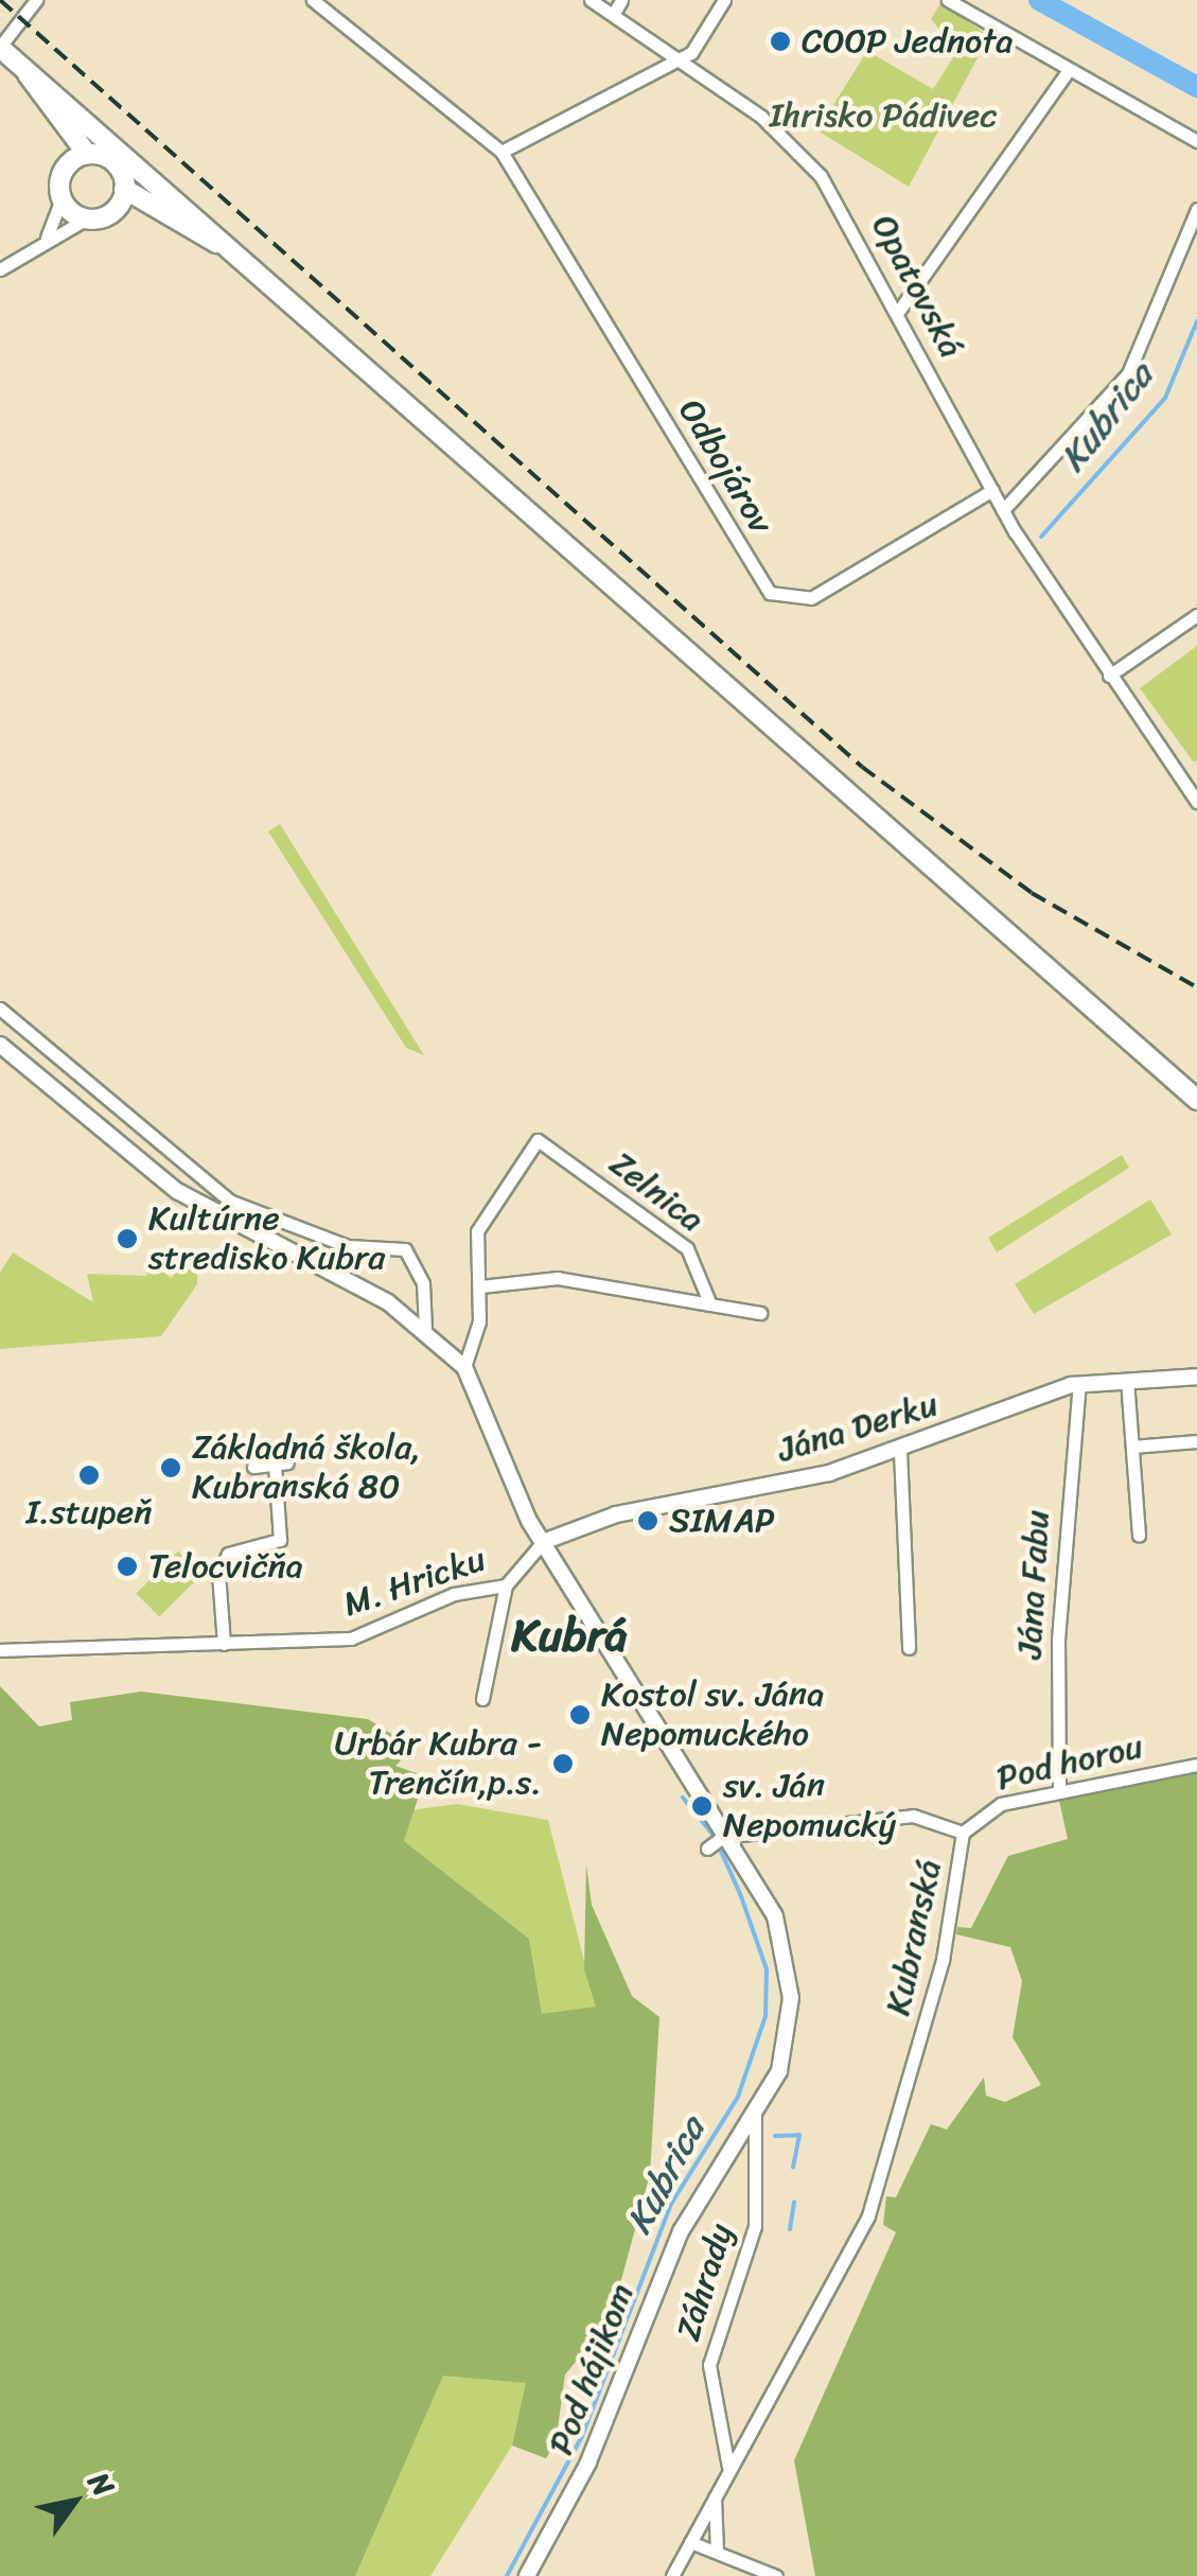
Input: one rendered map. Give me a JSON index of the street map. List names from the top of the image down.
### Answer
{
  "streets": {
    "street": [
      "Opatovská",
      "Odbojárov",
      "Zelnica",
      "Jána Derku",
      "M. Hricku",
      "Jána Fabu",
      "Pod horou",
      "Kubranská",
      "Záhrady",
      "Pod hájikom"
    ]
  },
  "crossings": [
    ["Opatovská", "Odbojárov"],
    ["Jána Derku", "M. Hricku"],
    ["Jána Derku", "Jána Fabu"],
    ["Jána Fabu", "Pod horou"],
    ["Pod horou", "Kubranská"],
    ["Kubranská", "Záhrady"],
    ["Kubranská", "Pod hájikom"],
    ["Záhrady", "Pod hájikom"]
  ],
  "districts": ["Kubrá"],
  "water": ["Kubrica"],
  "parks": ["Ihrisko Pádivec"],
  "places": [
    "COOP Jednota",
    "Kultúrne stredisko Kubra",
    "Základná škola, Kubranská 80",
    "I.stupeň",
    "SIMAP",
    "Telocvičňa",
    "Kostol sv. Jána Nepomuckého",
    "Urbár Kubra - Trenčín,p.s.",
    "sv. Ján Nepomucký"
  ],
  "north": "top right"
}
